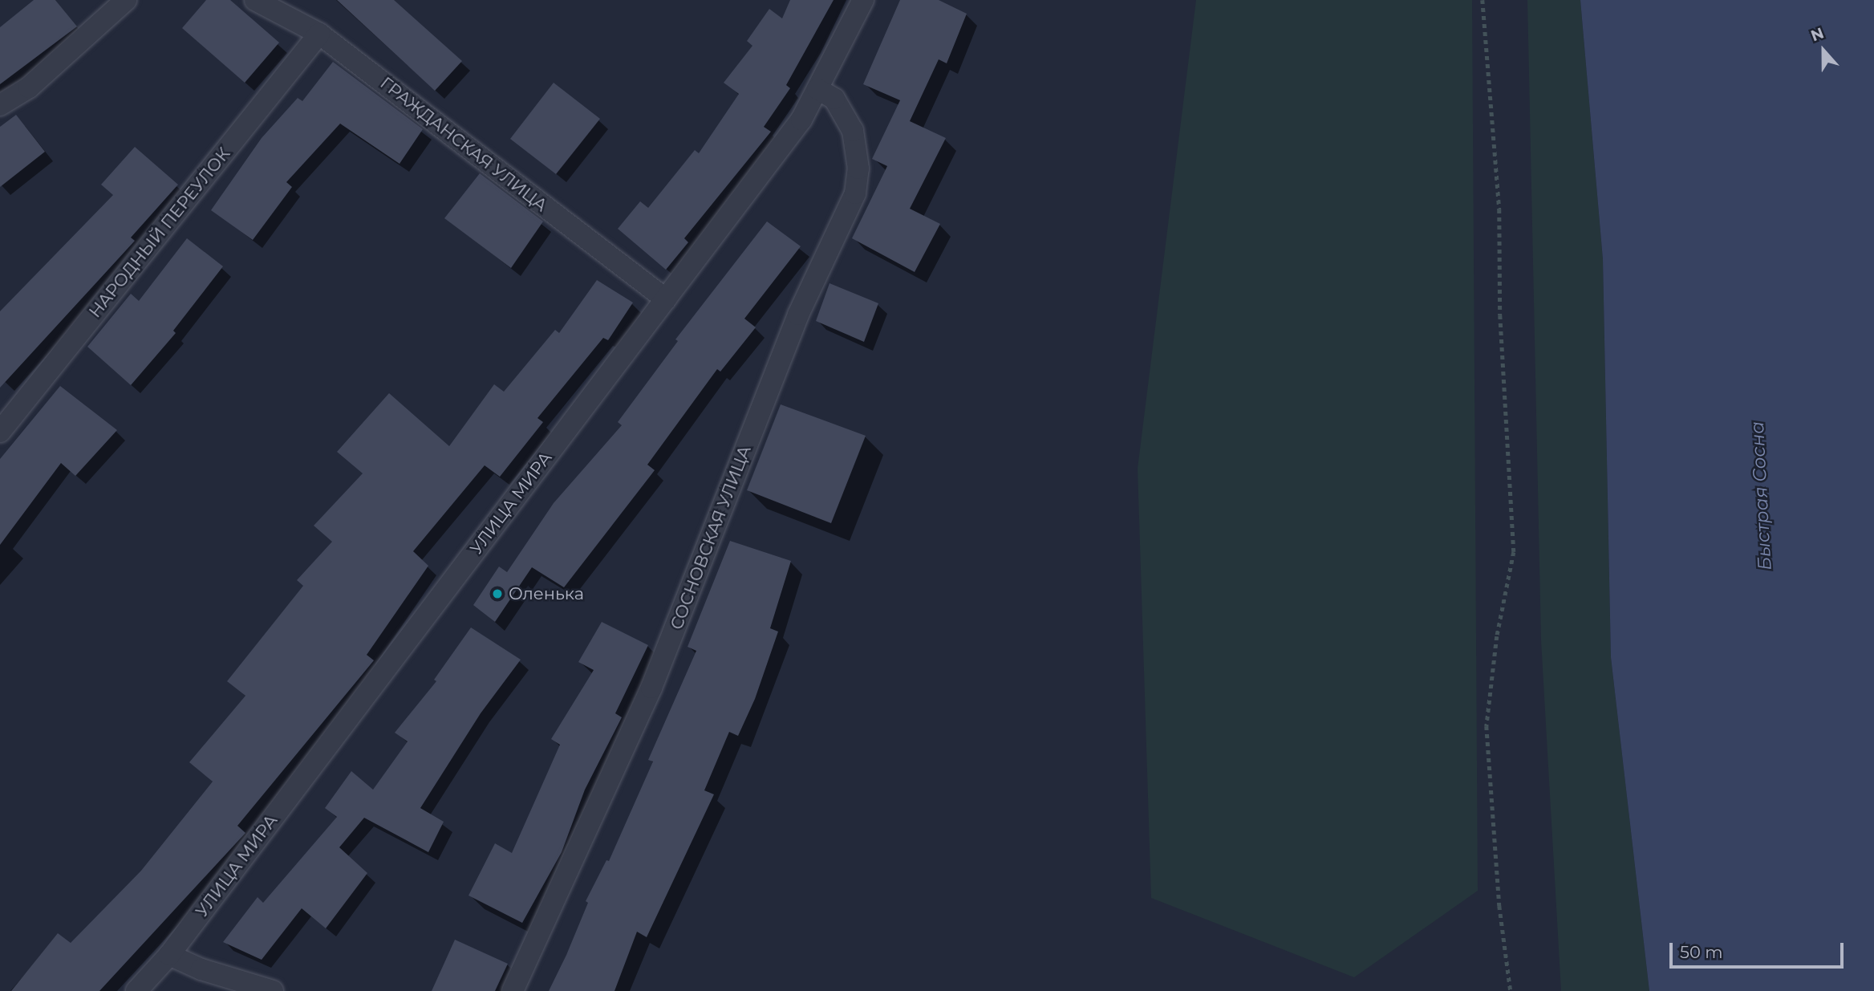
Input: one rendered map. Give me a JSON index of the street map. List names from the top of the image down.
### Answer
{
  "streets": {
    "street": [
      "ГРАЖДАНСКАЯ УЛИЦА",
      "НАРОДНЫЙ ПЕРЕУЛОК",
      "УЛИЦА МИРА",
      "СОСНОВСКАЯ УЛИЦА"
    ]
  },
  "crossings": [
    ["ГРАЖДАНСКАЯ УЛИЦА", "НАРОДНЫЙ ПЕРЕУЛОК"],
    ["ГРАЖДАНСКАЯ УЛИЦА", "УЛИЦА МИРА"],
    ["УЛИЦА МИРА", "СОСНОВСКАЯ УЛИЦА"]
  ],
  "water": ["Быстрая Сосна"],
  "places": ["Оленька"],
  "scale_bar": "50 m",
  "north": "top"
}
